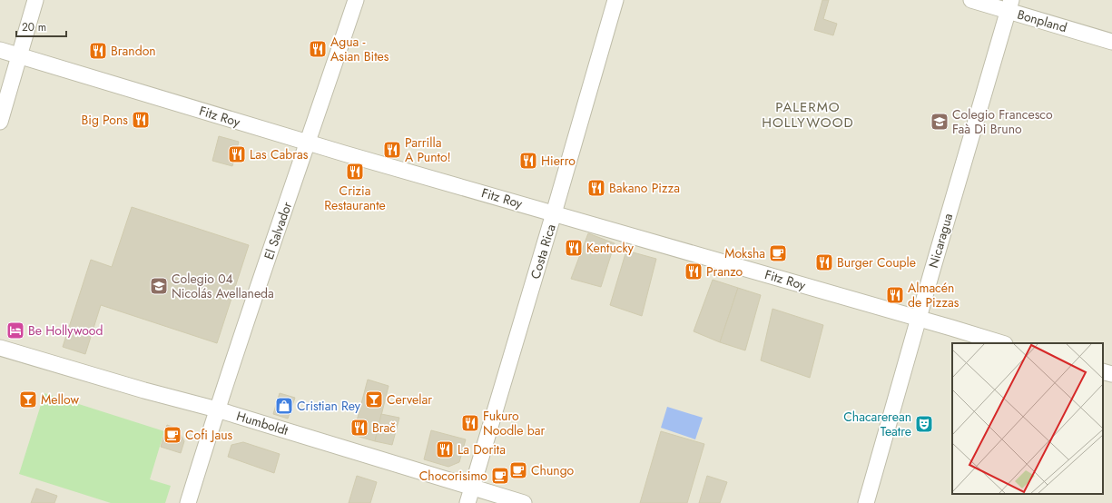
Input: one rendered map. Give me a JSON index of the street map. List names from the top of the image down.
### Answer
{
  "streets": {
    "street": [
      "Bonpland",
      "Fitz Roy",
      "El Salvador",
      "Nicaragua",
      "Costa Rica",
      "Humboldt"
    ]
  },
  "crossings": [
    ["Bonpland", "Nicaragua"],
    ["Fitz Roy", "El Salvador"],
    ["Fitz Roy", "Nicaragua"],
    ["Fitz Roy", "Costa Rica"],
    ["El Salvador", "Humboldt"],
    ["Costa Rica", "Humboldt"]
  ],
  "districts": ["PALERMO HOLLYWOOD"],
  "places": {
    "restaurant": [
      "Agua - Asian Bites",
      "Brandon",
      "Big Pons",
      "Parrilla A Punto!",
      "Las Cabras",
      "Hierro",
      "Crizia Restaurante",
      "Bakano Pizza",
      "Kentucky",
      "Burger Couple",
      "Pranzo",
      "Almacén de Pizzas",
      "Fukuro Noodle bar",
      "Brač",
      "La Dorita"
    ],
    "school or university": ["Colegio Francesco Faà Di Bruno", "Colegio 04 Nicolás Avellaneda"],
    "cafe": [
      "Moksha",
      "Cofi Jaus",
      "Chungo",
      "Chocorisimo"
    ],
    "hotel": ["Be Hollywood"],
    "bar": ["Mellow", "Cervelar"],
    "shop": ["Cristian Rey"],
    "theatre": ["Chacarerean Teatre"]
  },
  "scale_bar": "20 m"
}
